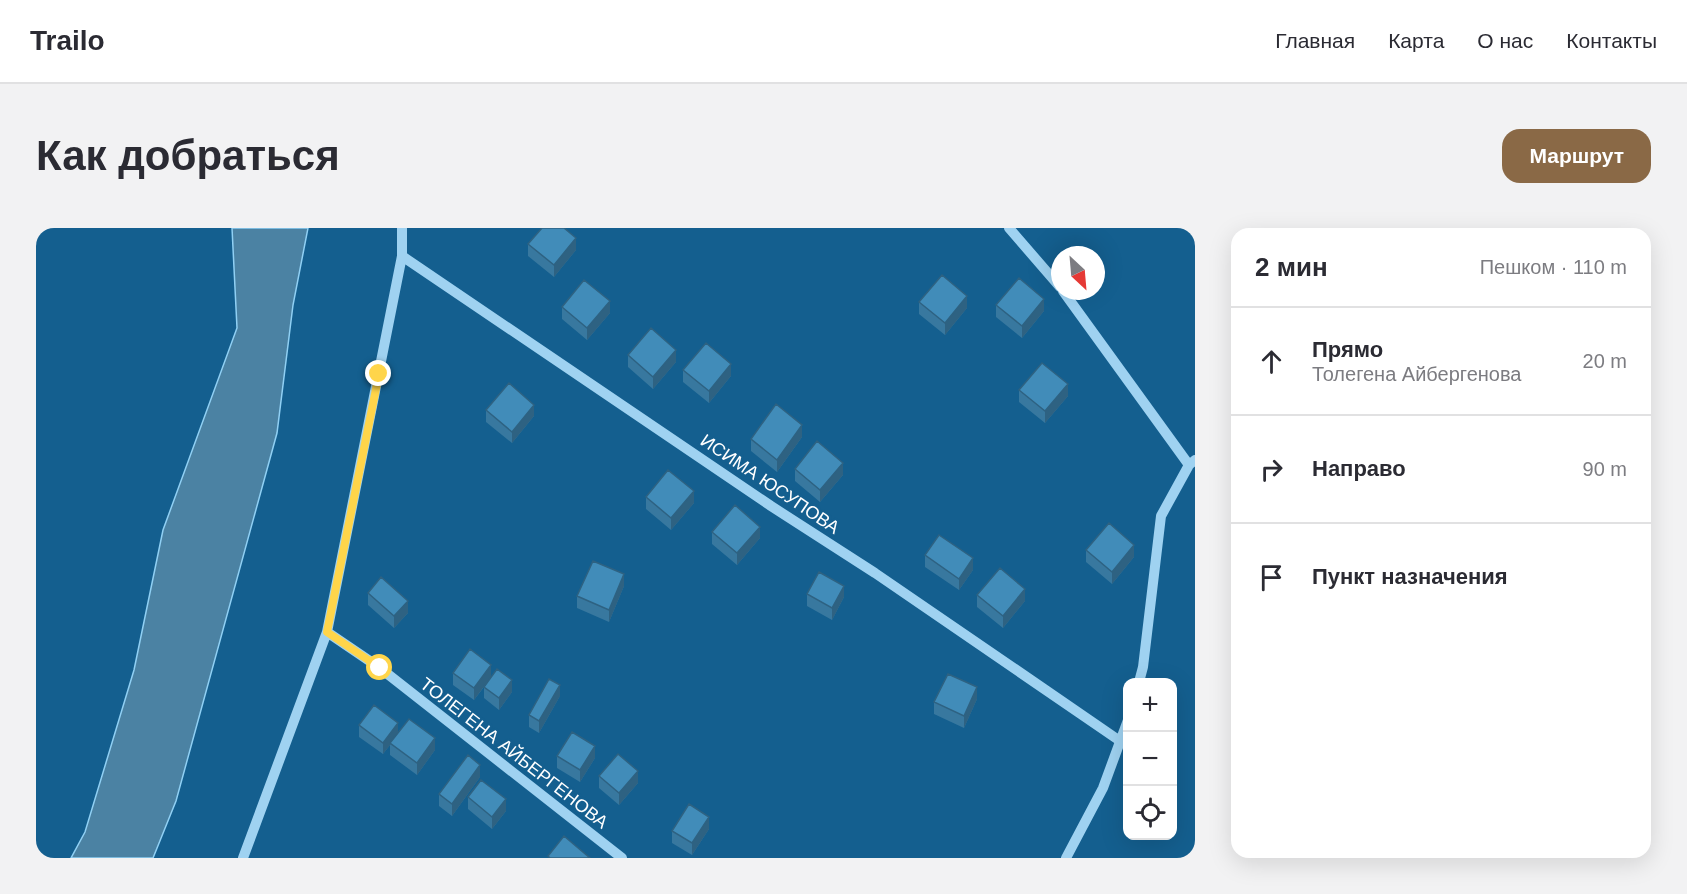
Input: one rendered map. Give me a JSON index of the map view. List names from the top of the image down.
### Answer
{
  "streets": {
    "street": ["ИСИМА ЮСУПОВА", "ТОЛЕГЕНА АЙБЕРГЕНОВА"]
  },
  "north": "bottom right",
  "page": {
    "header": "Trailo",
    "nav": [
      "Главная",
      "Карта",
      "О нас",
      "Контакты"
    ],
    "buttons": "Маршрут",
    "title": "Как добраться",
    "heading": ["2 мин", "Пешком · 110 m"],
    "list": [
      ["Прямо", "Толегена Айбергенова", "20 m"],
      ["Направо", "90 m"],
      "Пункт назначения"
    ],
    "map_buttons": ["+", "−"]
  }
}
